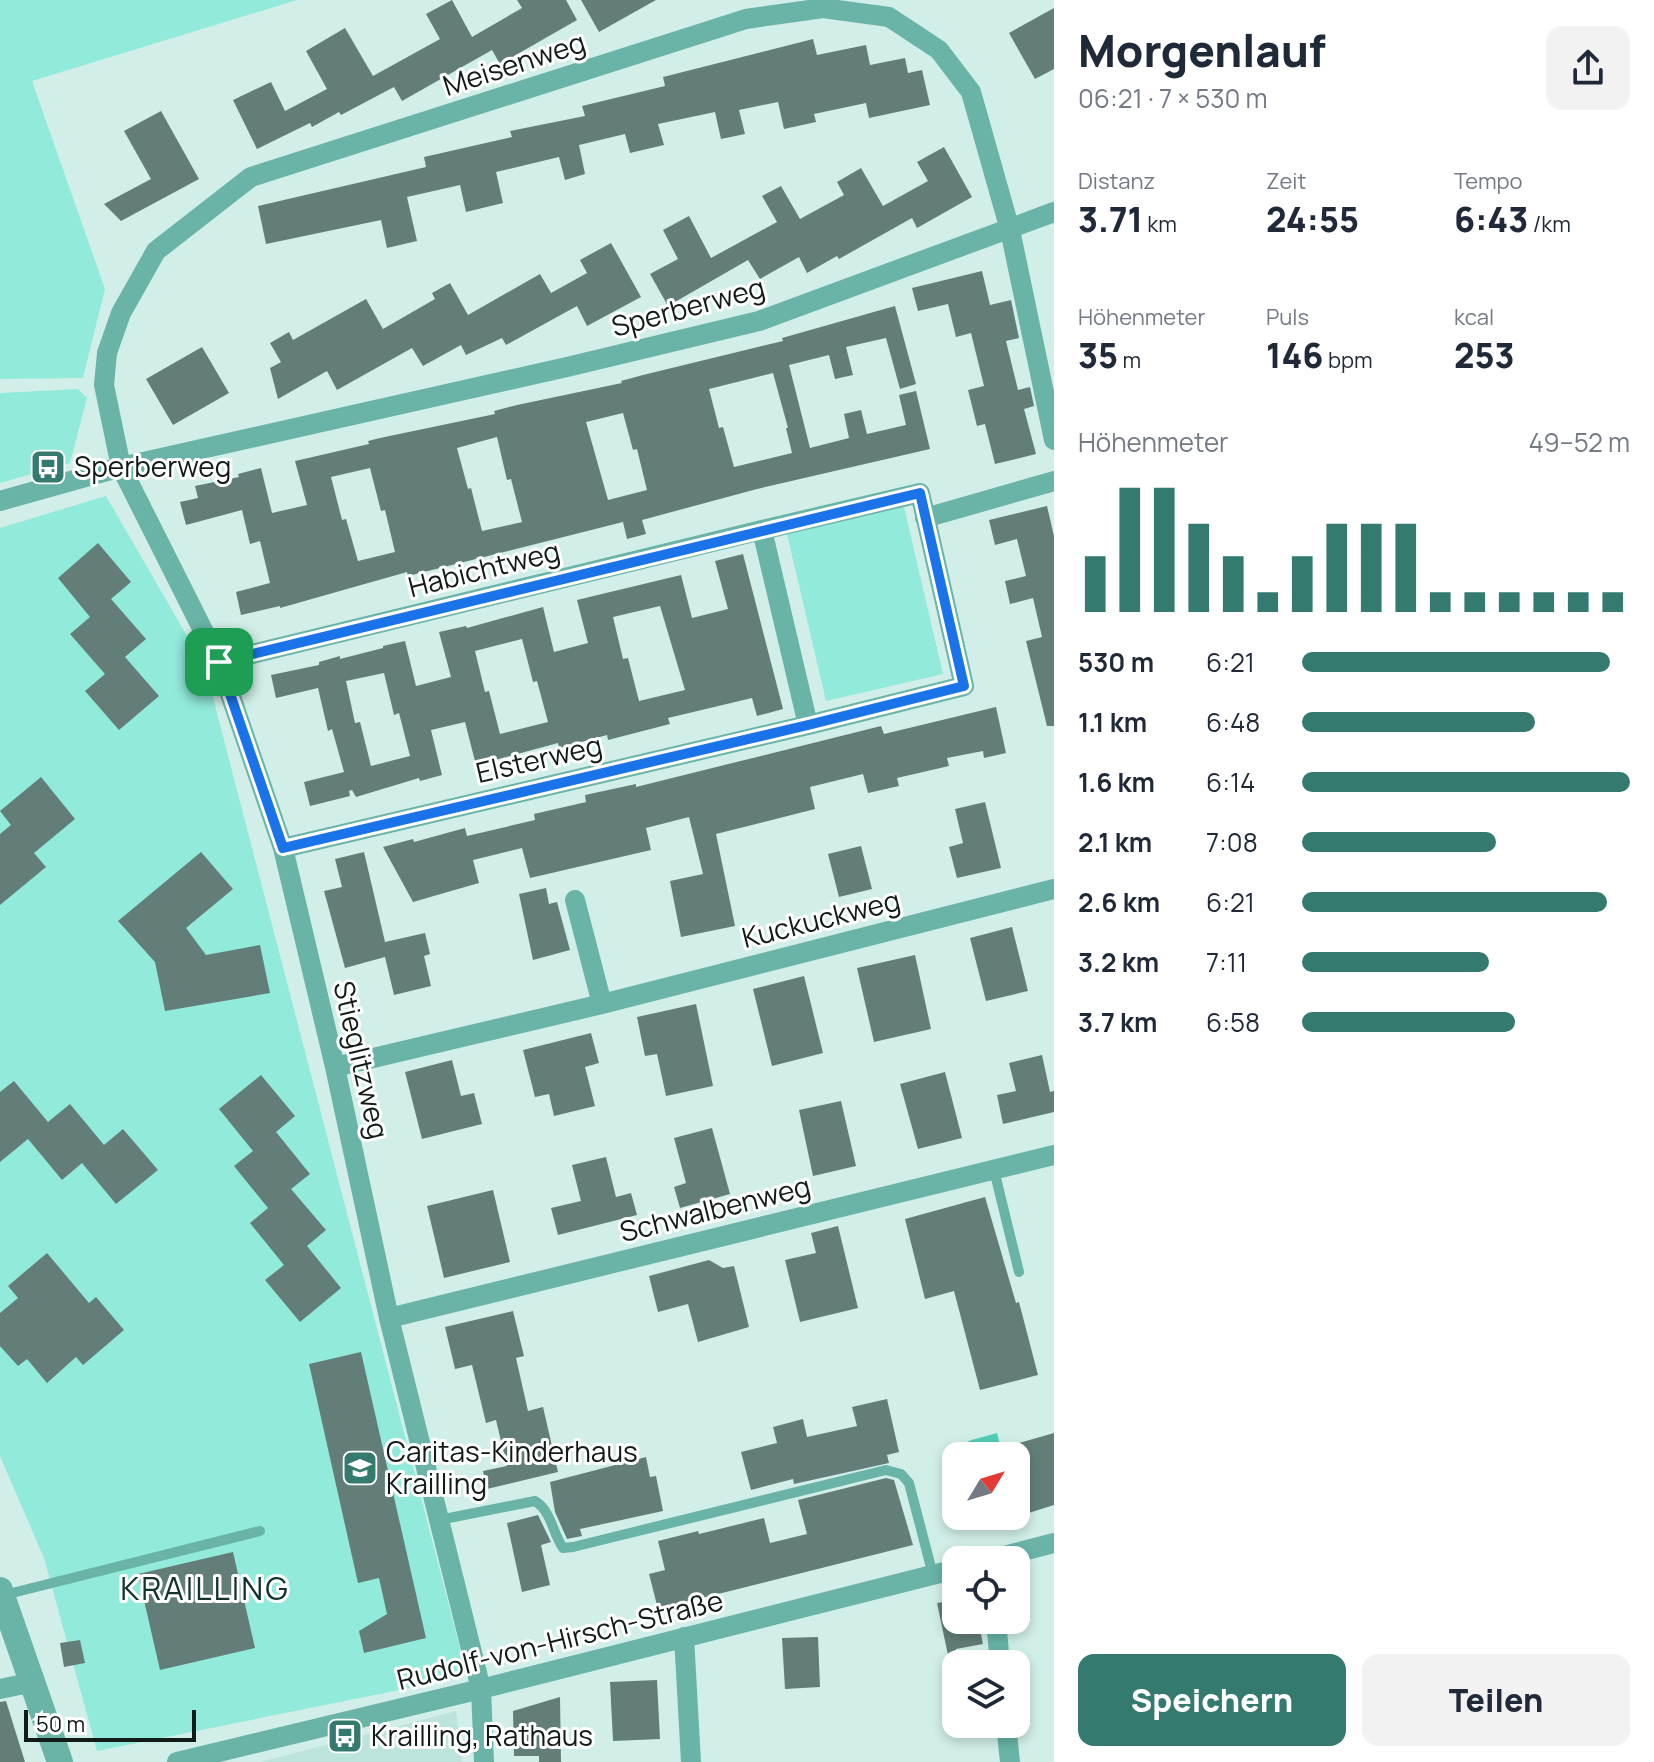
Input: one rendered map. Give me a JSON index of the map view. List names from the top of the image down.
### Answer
{
  "streets": {
    "street": [
      "Meisenweg",
      "Sperberweg",
      "Habichtweg",
      "Elsterweg",
      "Kuckuckweg",
      "Stieglitzweg",
      "Schwalbenweg",
      "Rudolf-von-Hirsch-Straße"
    ]
  },
  "crossings": [
    ["Meisenweg", "Sperberweg"],
    ["Meisenweg", "Stieglitzweg"],
    ["Sperberweg", "Stieglitzweg"],
    ["Habichtweg", "Elsterweg"],
    ["Habichtweg", "Stieglitzweg"],
    ["Elsterweg", "Stieglitzweg"],
    ["Kuckuckweg", "Stieglitzweg"],
    ["Stieglitzweg", "Schwalbenweg"],
    ["Stieglitzweg", "Rudolf-von-Hirsch-Straße"]
  ],
  "districts": ["KRAILLING"],
  "places": {
    "bus stop": ["Sperberweg", "Krailling, Rathaus"],
    "school or university": ["Caritas-Kinderhaus Krailling"]
  },
  "scale_bar": "50 m",
  "north": "top right",
  "page": {
    "heading": ["Morgenlauf", "06:21 · 7 × 530 m"],
    "stats": [
      ["Distanz", "3.71 km"],
      ["Zeit", "24:55"],
      ["Tempo", "6:43 /km"],
      ["Höhenmeter", "35 m"],
      ["Puls", "146 bpm"],
      ["kcal", "253"]
    ],
    "chart": ["Höhenmeter", "49–52 m"],
    "list": [
      {
        "name": "530 m",
        "note": "6:21"
      },
      {
        "name": "1.1 km",
        "note": "6:48"
      },
      {
        "name": "1.6 km",
        "note": "6:14"
      },
      {
        "name": "2.1 km",
        "note": "7:08"
      },
      {
        "name": "2.6 km",
        "note": "6:21"
      },
      {
        "name": "3.2 km",
        "note": "7:11"
      },
      {
        "name": "3.7 km",
        "note": "6:58"
      }
    ],
    "buttons": ["Speichern", "Teilen"],
    "scale": "50 m"
  }
}
